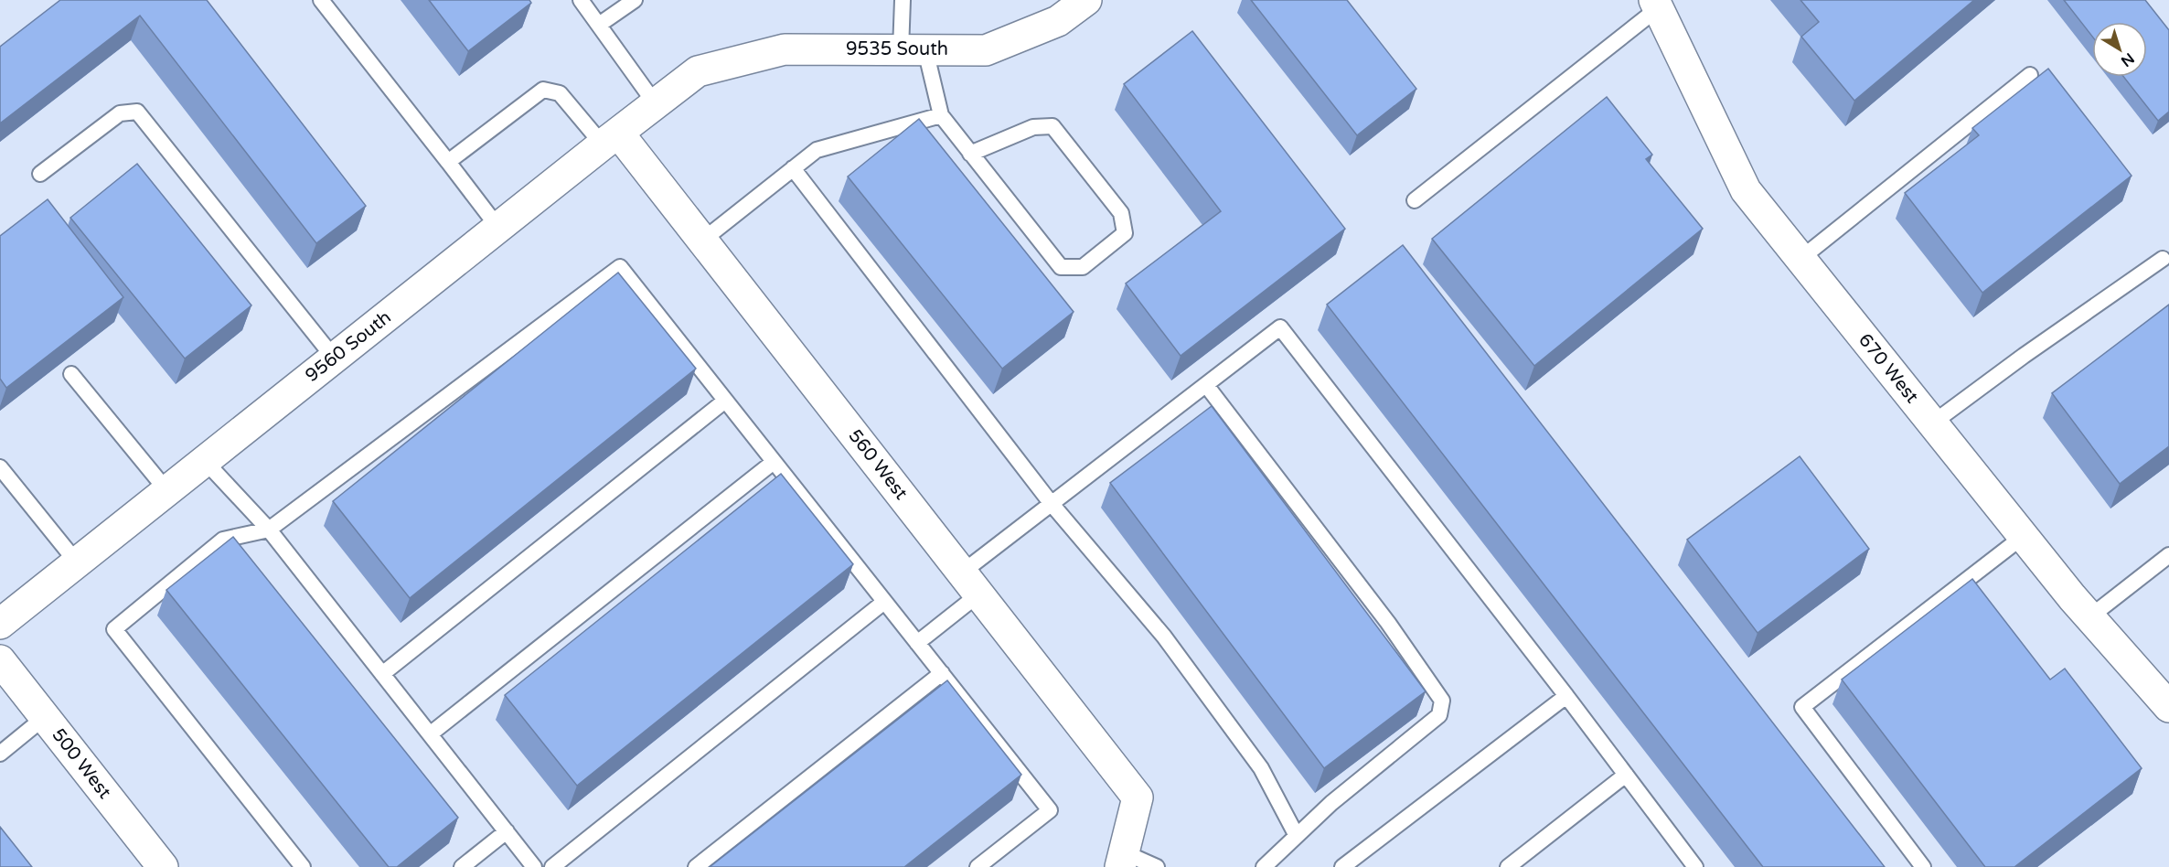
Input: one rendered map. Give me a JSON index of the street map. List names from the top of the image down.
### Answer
{
  "streets": {
    "street": [
      "9535 South",
      "9560 South",
      "670 West",
      "560 West",
      "500 West"
    ]
  },
  "crossings": [
    ["9535 South", "9560 South"],
    ["9560 South", "560 West"]
  ],
  "north": "bottom right"
}
